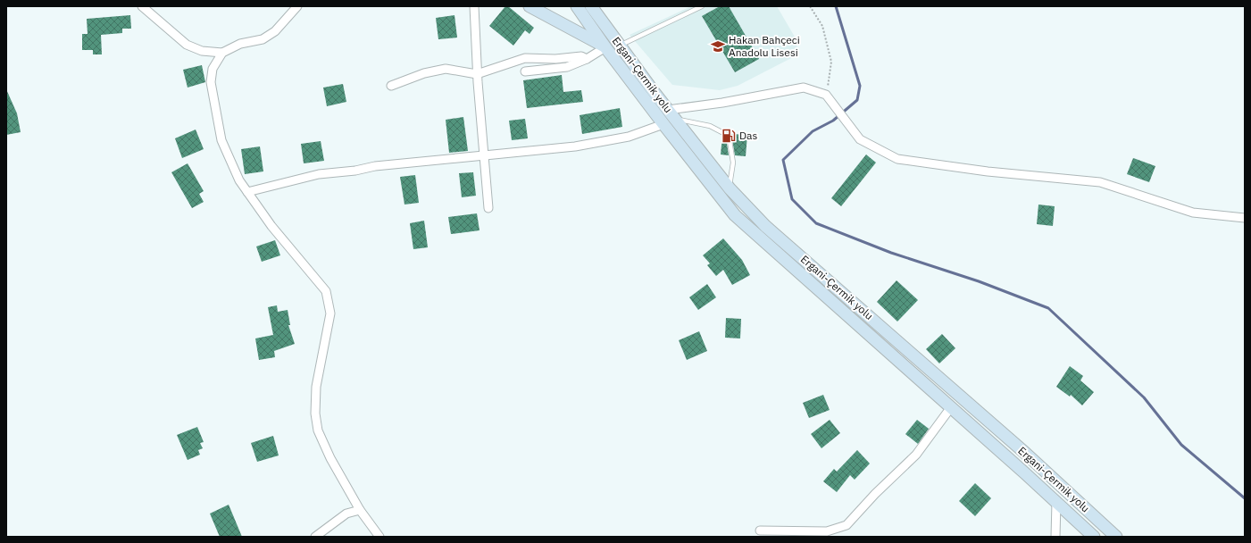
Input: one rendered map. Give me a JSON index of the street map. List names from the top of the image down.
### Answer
{
  "streets": {
    "main road": ["Ergani-Çermik yolu"]
  },
  "places": {
    "school or university": ["Hakan Bahçeci Anadolu Lisesi"],
    "fuel station": ["Das"]
  }
}
